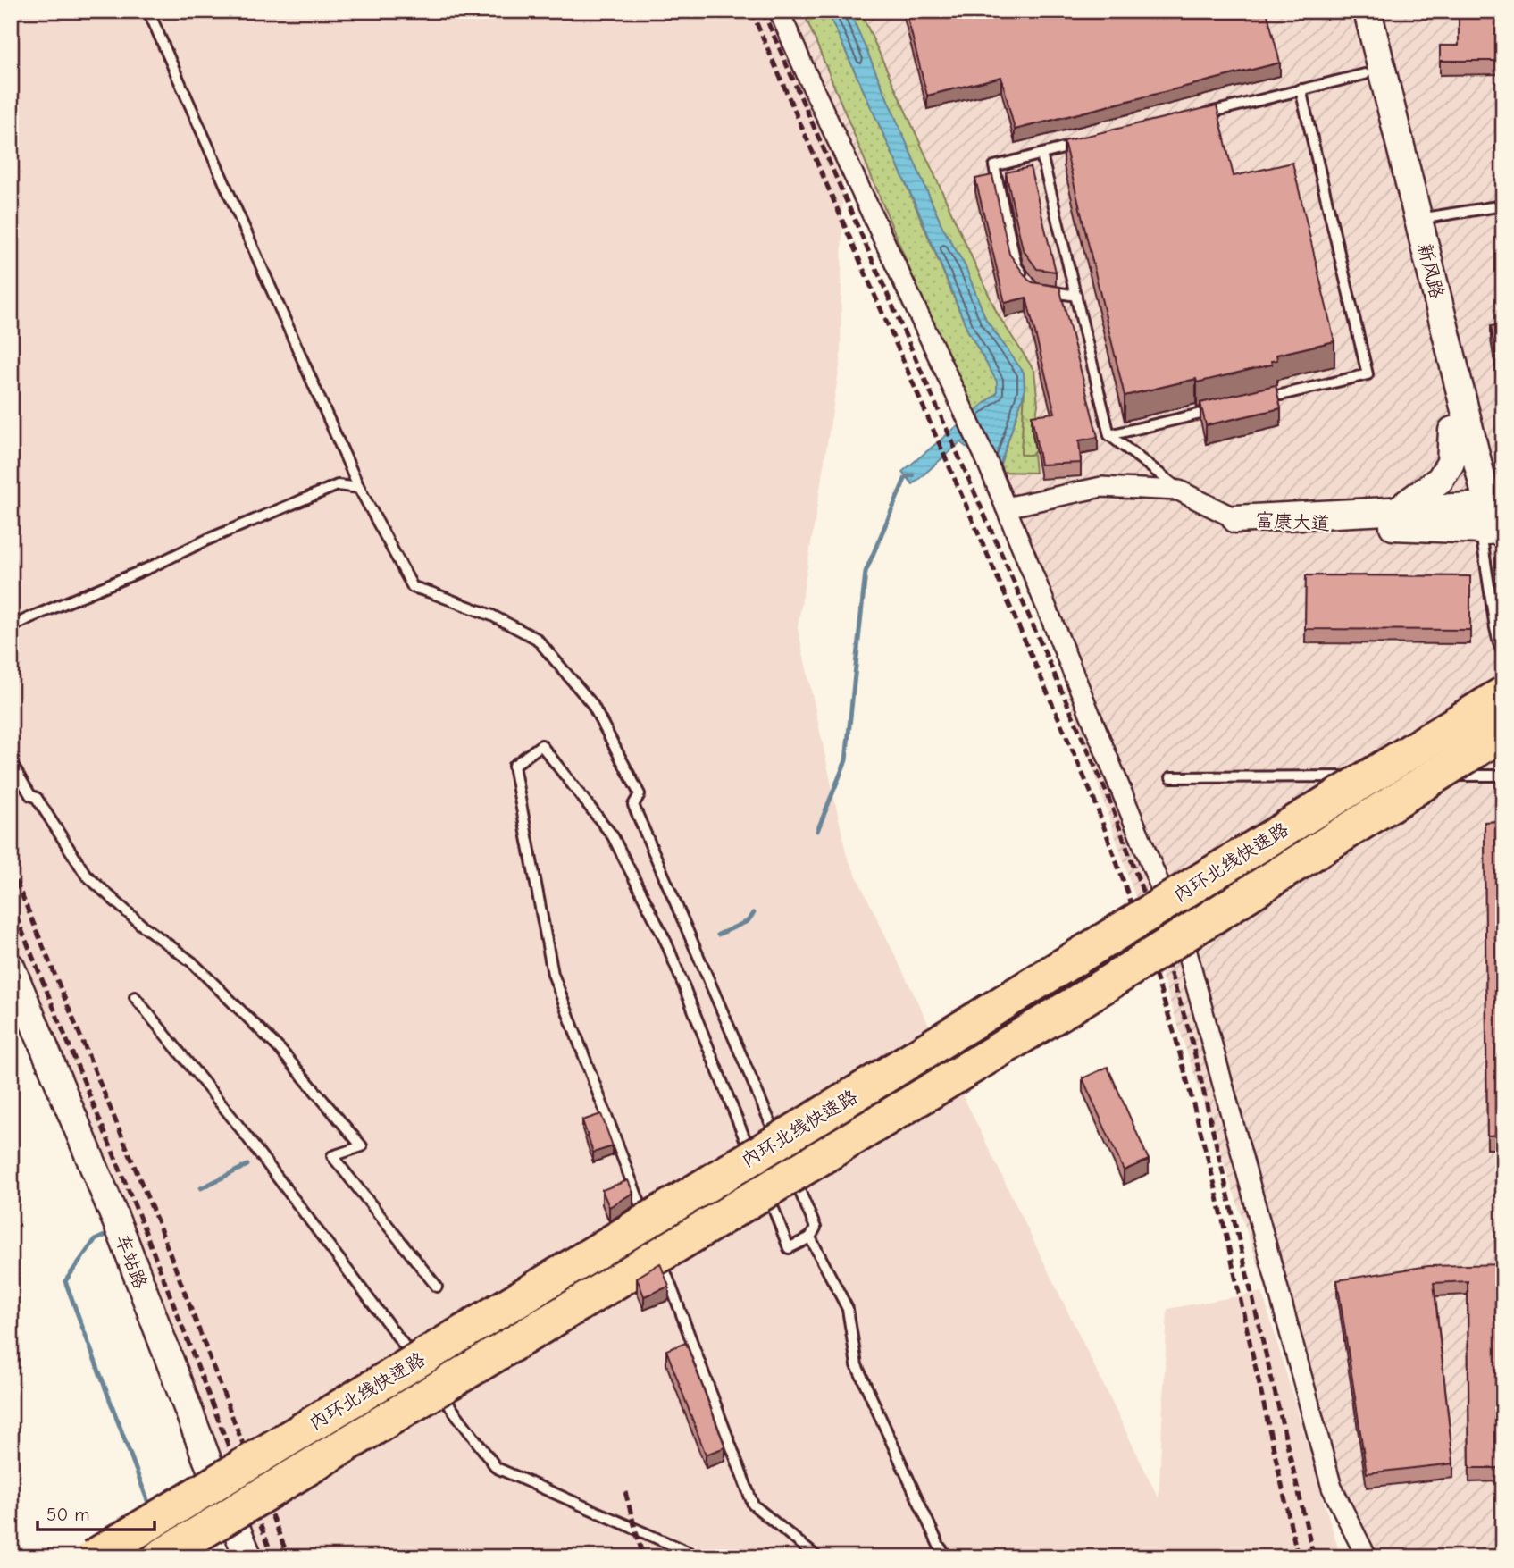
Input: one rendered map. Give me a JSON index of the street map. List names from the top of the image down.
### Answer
{
  "streets": {
    "highway": ["内环北线快速路"],
    "main road": ["新风路", "富康大道", "车站路"]
  },
  "crossings": [
    ["新风路", "富康大道"]
  ],
  "scale_bar": "50 m"
}
